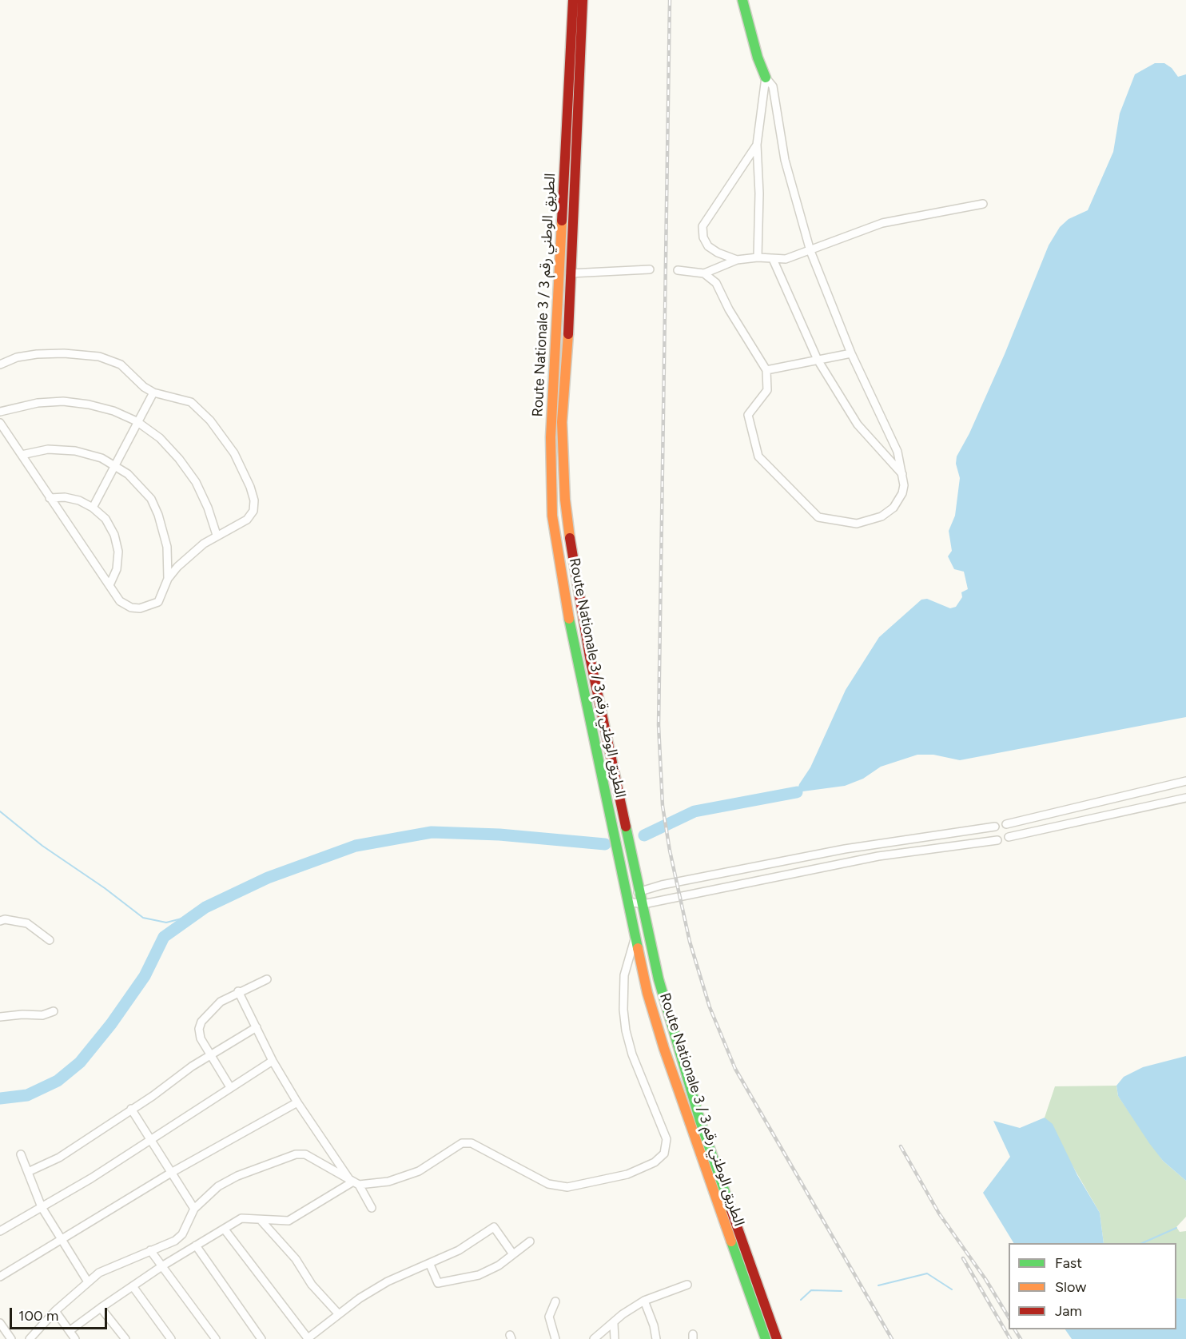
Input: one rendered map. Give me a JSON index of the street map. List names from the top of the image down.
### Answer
{
  "streets": {
    "main road": ["Route Nationale 3 / الطريق الوطني رقم 3"]
  },
  "legend": ["Fast", "Slow", "Jam"],
  "scale_bar": "100 m"
}
